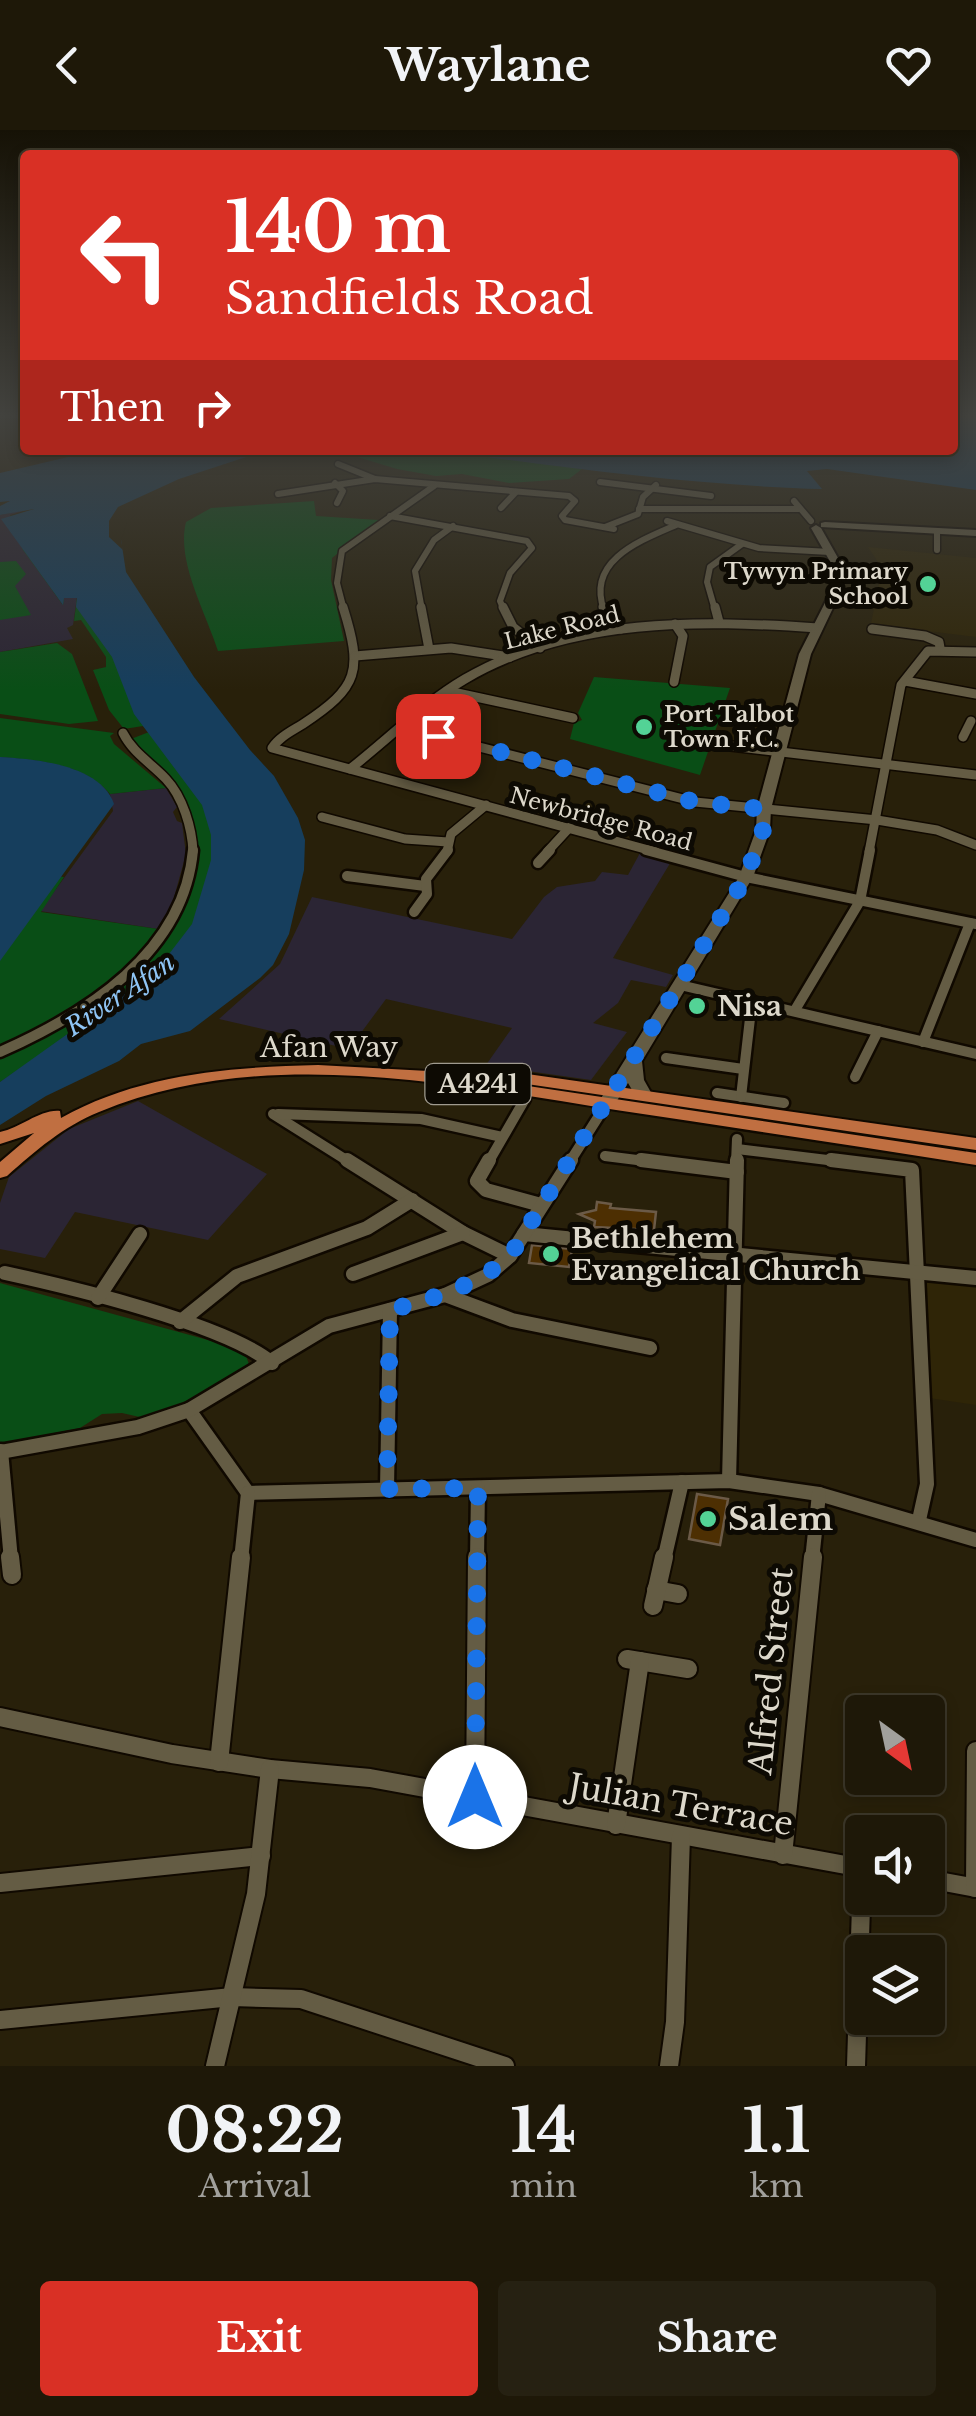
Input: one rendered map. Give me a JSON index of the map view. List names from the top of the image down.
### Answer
{
  "streets": {
    "main road": ["Afan Way", "A4241"],
    "street": [
      "Lake Road",
      "Newbridge Road",
      "Alfred Street",
      "Julian Terrace"
    ]
  },
  "crossings": [
    ["Lake Road", "Newbridge Road"],
    ["Afan Way", "A4241"],
    ["Alfred Street", "Julian Terrace"]
  ],
  "water": ["River Afan"],
  "places": [
    "Tywyn Primary School",
    "Port Talbot Town F.C.",
    "Nisa",
    "Bethlehem Evangelical Church",
    "Salem"
  ],
  "north": "bottom right",
  "page": {
    "header": "Waylane",
    "turn": ["140 m", "Sandfields Road"],
    "then": "Then",
    "eta": [
      "08:22",
      "Arrival",
      "14",
      "min",
      "1.1",
      "km"
    ],
    "buttons": ["Exit", "Share"]
  }
}
